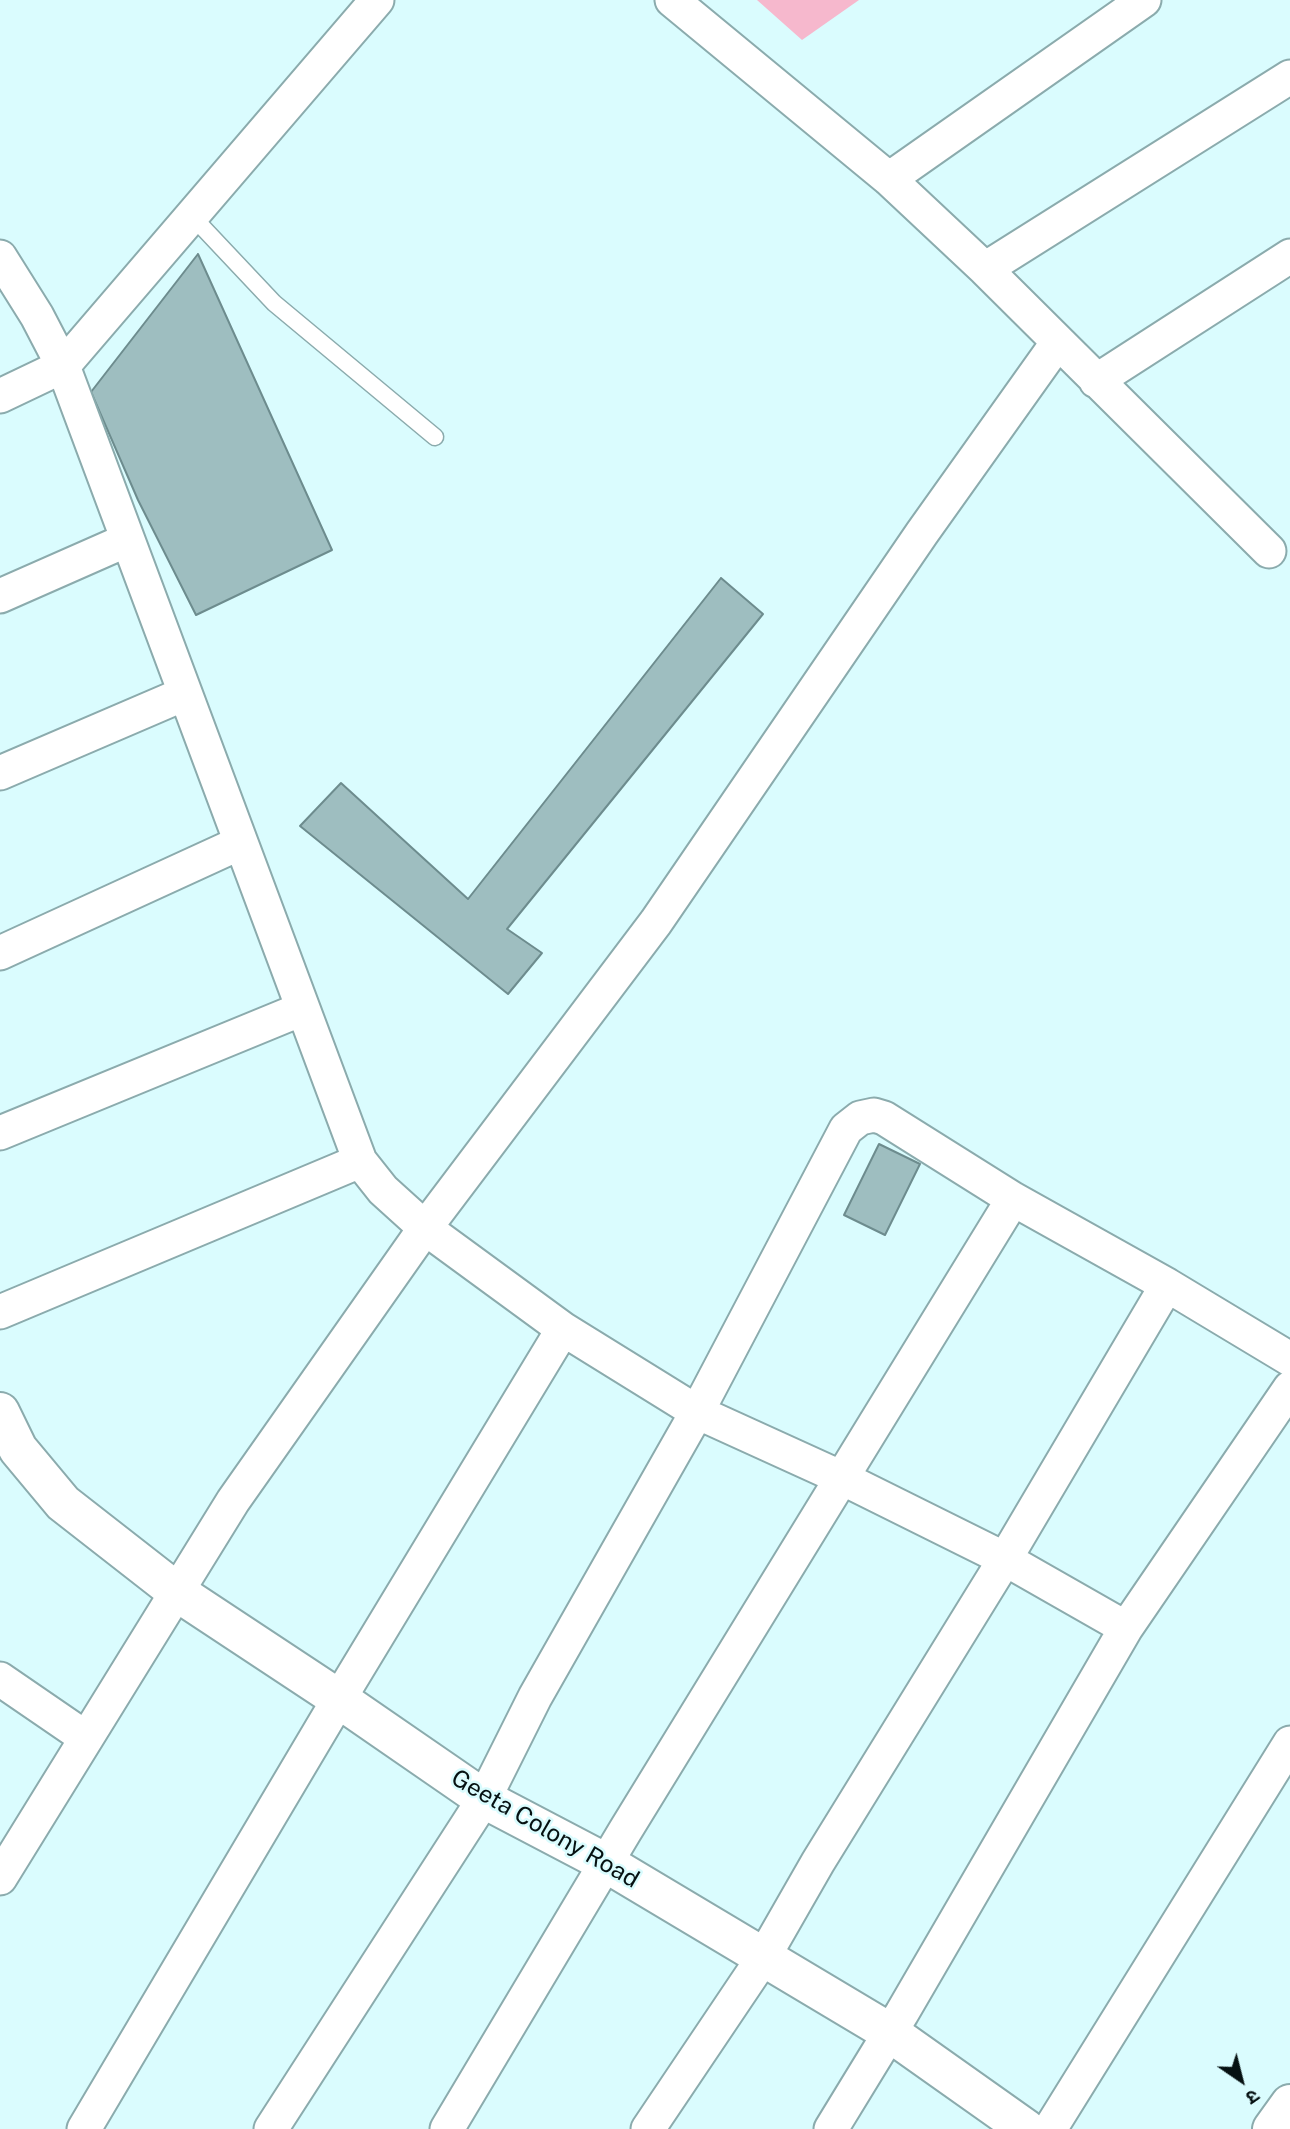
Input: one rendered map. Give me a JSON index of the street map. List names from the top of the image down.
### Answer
{
  "streets": {
    "street": ["Geeta Colony Road"]
  },
  "north": "bottom right"
}
